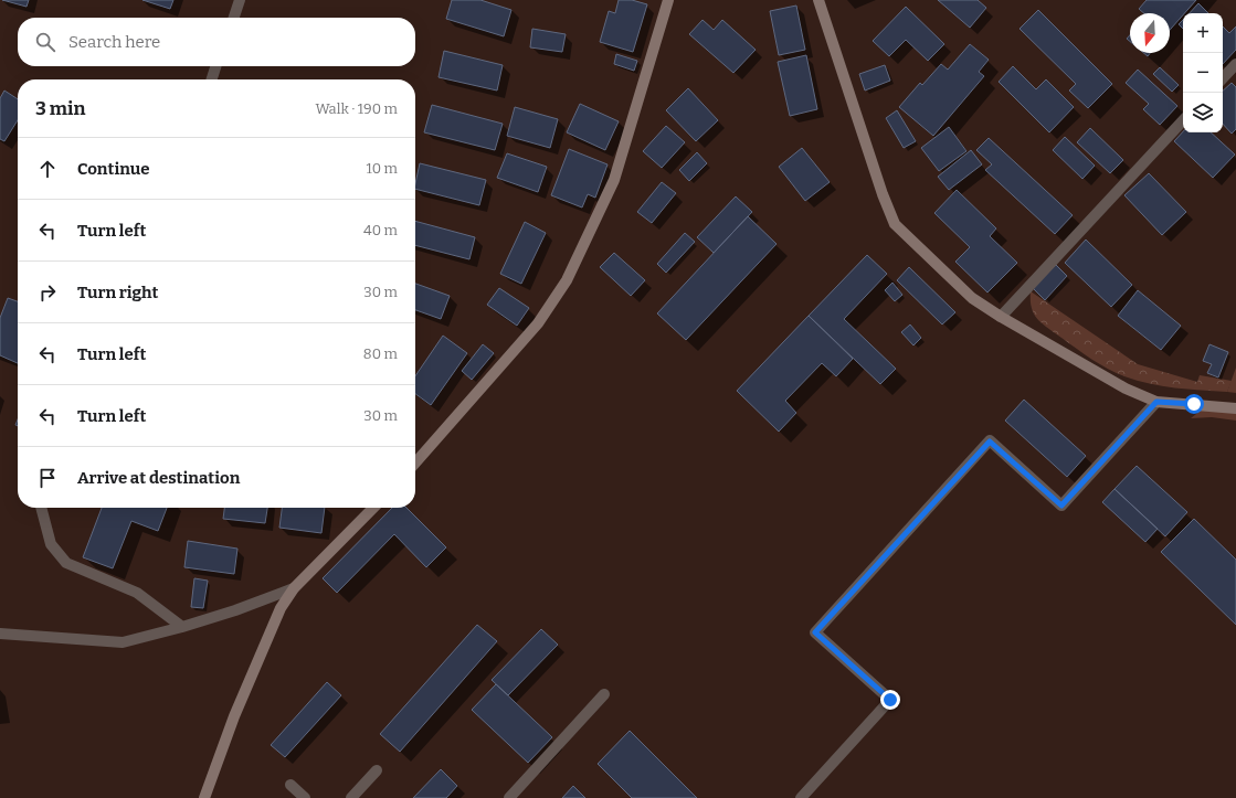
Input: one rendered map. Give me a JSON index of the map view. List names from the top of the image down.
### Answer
{
  "north": "bottom",
  "page": {
    "map_buttons": ["+", "−"],
    "search": "Search here",
    "heading": ["3 min", "Walk · 190 m"],
    "list": [
      ["Continue", "10 m"],
      ["Turn left", "40 m"],
      ["Turn right", "30 m"],
      ["Turn left", "80 m"],
      ["Turn left", "30 m"],
      "Arrive at destination"
    ]
  }
}
